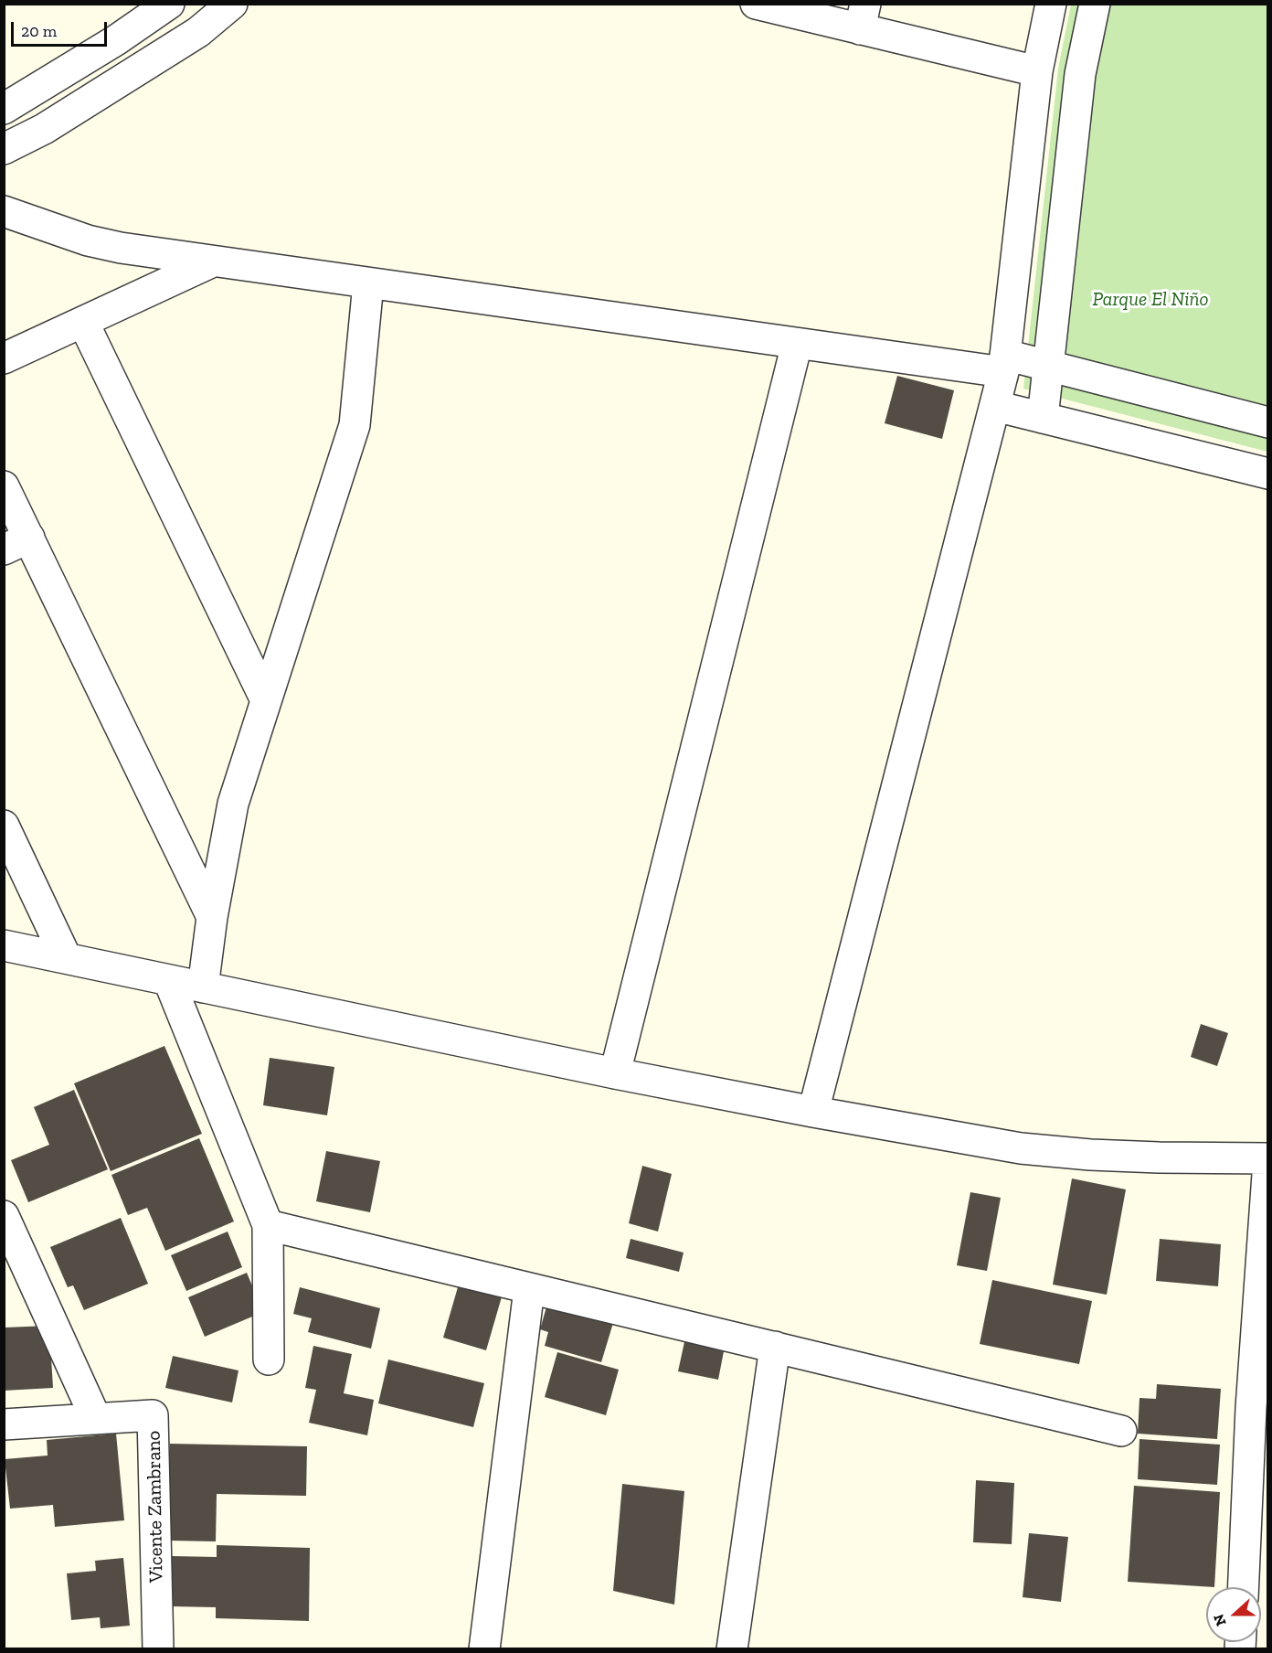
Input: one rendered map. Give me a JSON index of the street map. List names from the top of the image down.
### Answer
{
  "streets": {
    "street": ["Vicente Zambrano"]
  },
  "parks": ["Parque El Niño"],
  "scale_bar": "20 m",
  "north": "left"
}
